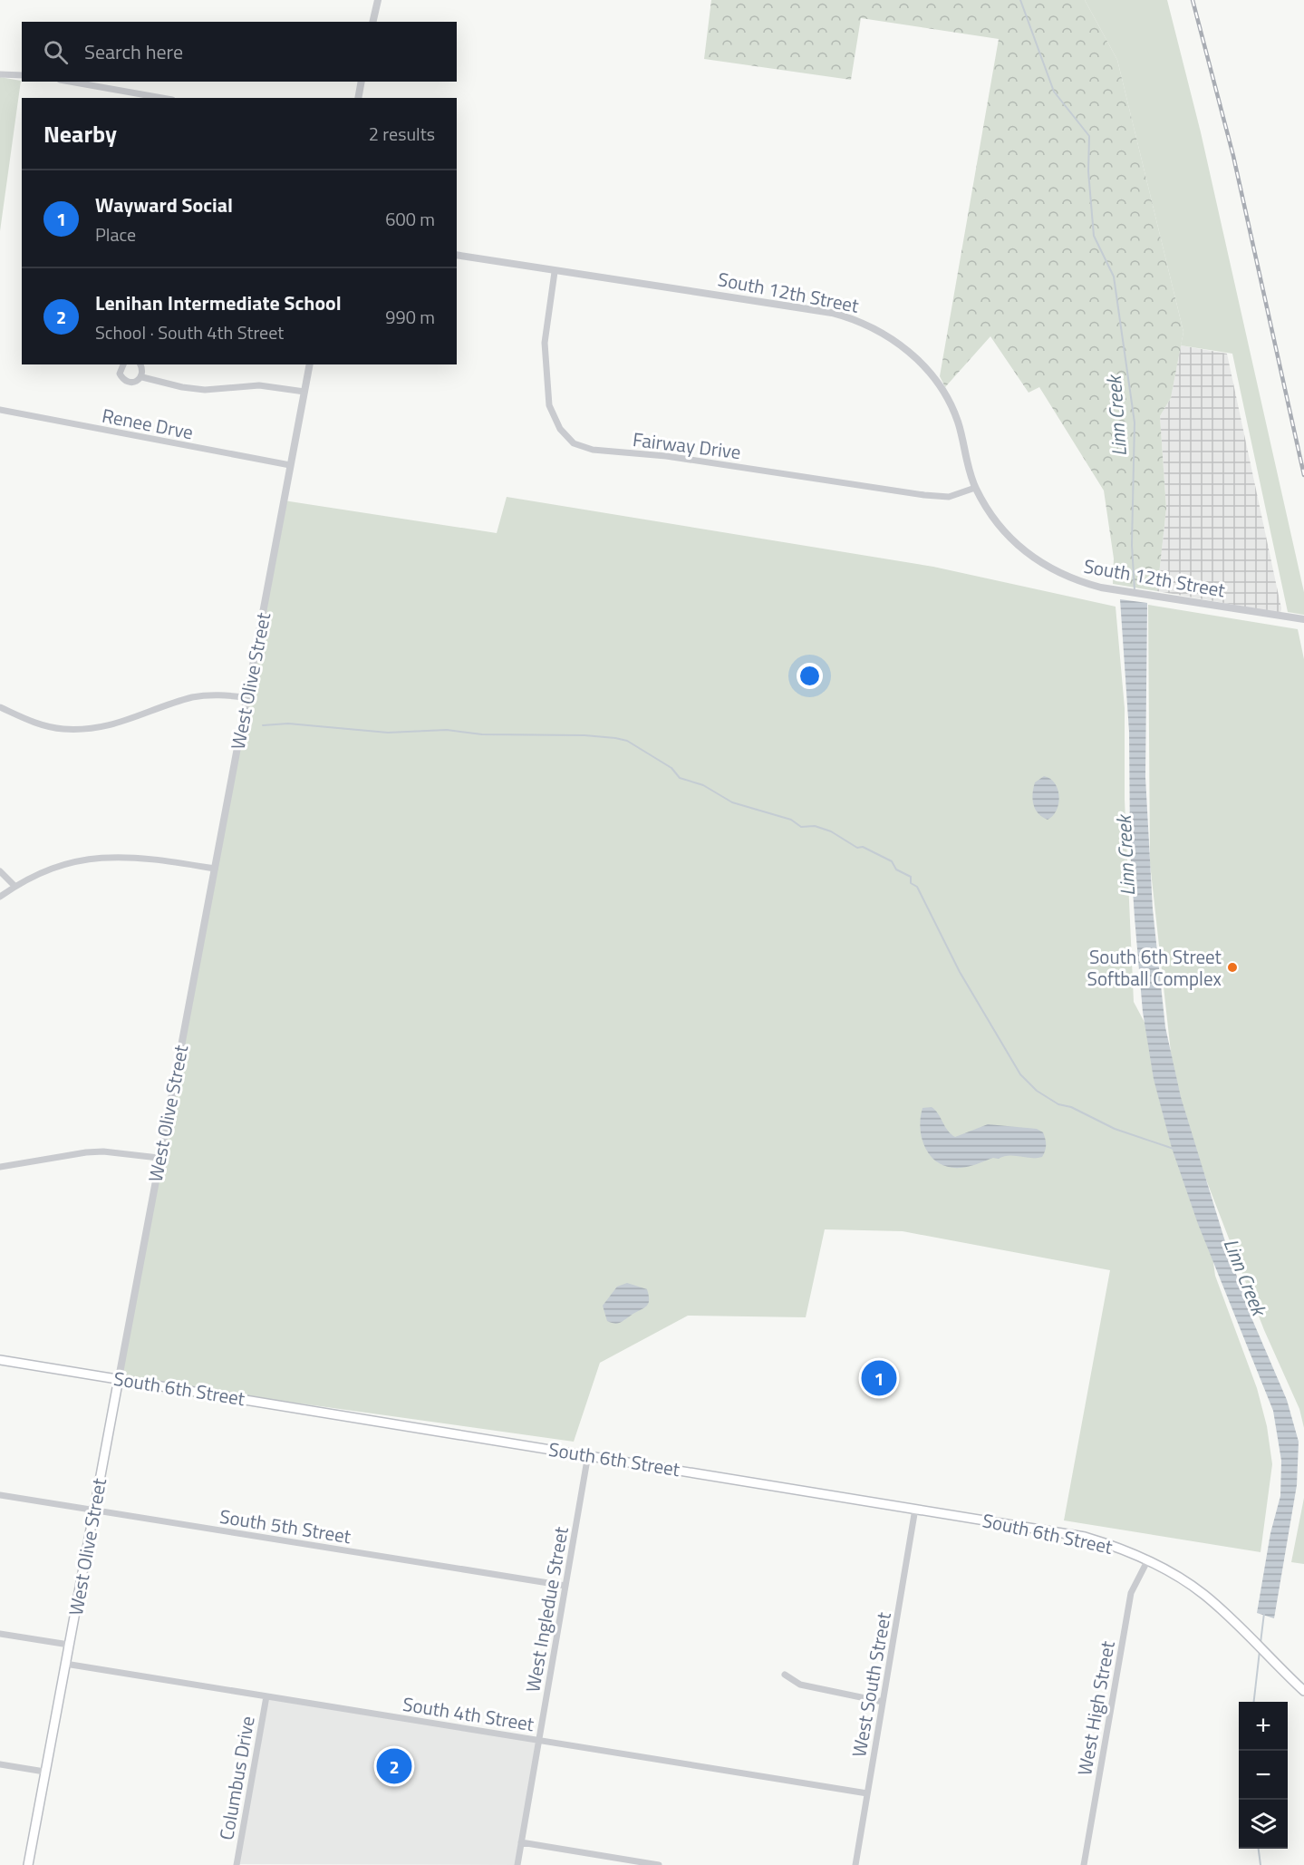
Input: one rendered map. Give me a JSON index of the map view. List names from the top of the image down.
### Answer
{
  "streets": {
    "main road": ["West Olive Street", "South 6th Street"],
    "street": [
      "South 12th Street",
      "Renee Drve",
      "Fairway Drive",
      "South 5th Street",
      "West Ingledue Street",
      "West South Street",
      "West High Street",
      "South 4th Street",
      "Columbus Drive"
    ]
  },
  "crossings": [
    ["South 12th Street", "Fairway Drive"],
    ["Renee Drve", "West Olive Street"],
    ["West Olive Street", "South 6th Street"],
    ["West Olive Street", "South 5th Street"],
    ["West Olive Street", "South 4th Street"],
    ["South 6th Street", "West Ingledue Street"],
    ["South 6th Street", "West South Street"],
    ["South 6th Street", "West High Street"],
    ["South 5th Street", "West Ingledue Street"],
    ["West Ingledue Street", "South 4th Street"],
    ["West South Street", "South 4th Street"],
    ["South 4th Street", "Columbus Drive"]
  ],
  "water": ["Linn Creek"],
  "places": ["South 6th Street Softball Complex"],
  "page": {
    "search": "Search here",
    "heading": ["Nearby", "2 results"],
    "list": [
      {
        "mark": "1",
        "name": "Wayward Social",
        "note": "Place",
        "value": "600 m"
      },
      {
        "mark": "2",
        "name": "Lenihan Intermediate School",
        "note": "School · South 4th Street",
        "value": "990 m"
      }
    ],
    "pins": ["1", "2"],
    "map_buttons": ["+", "−"]
  }
}
